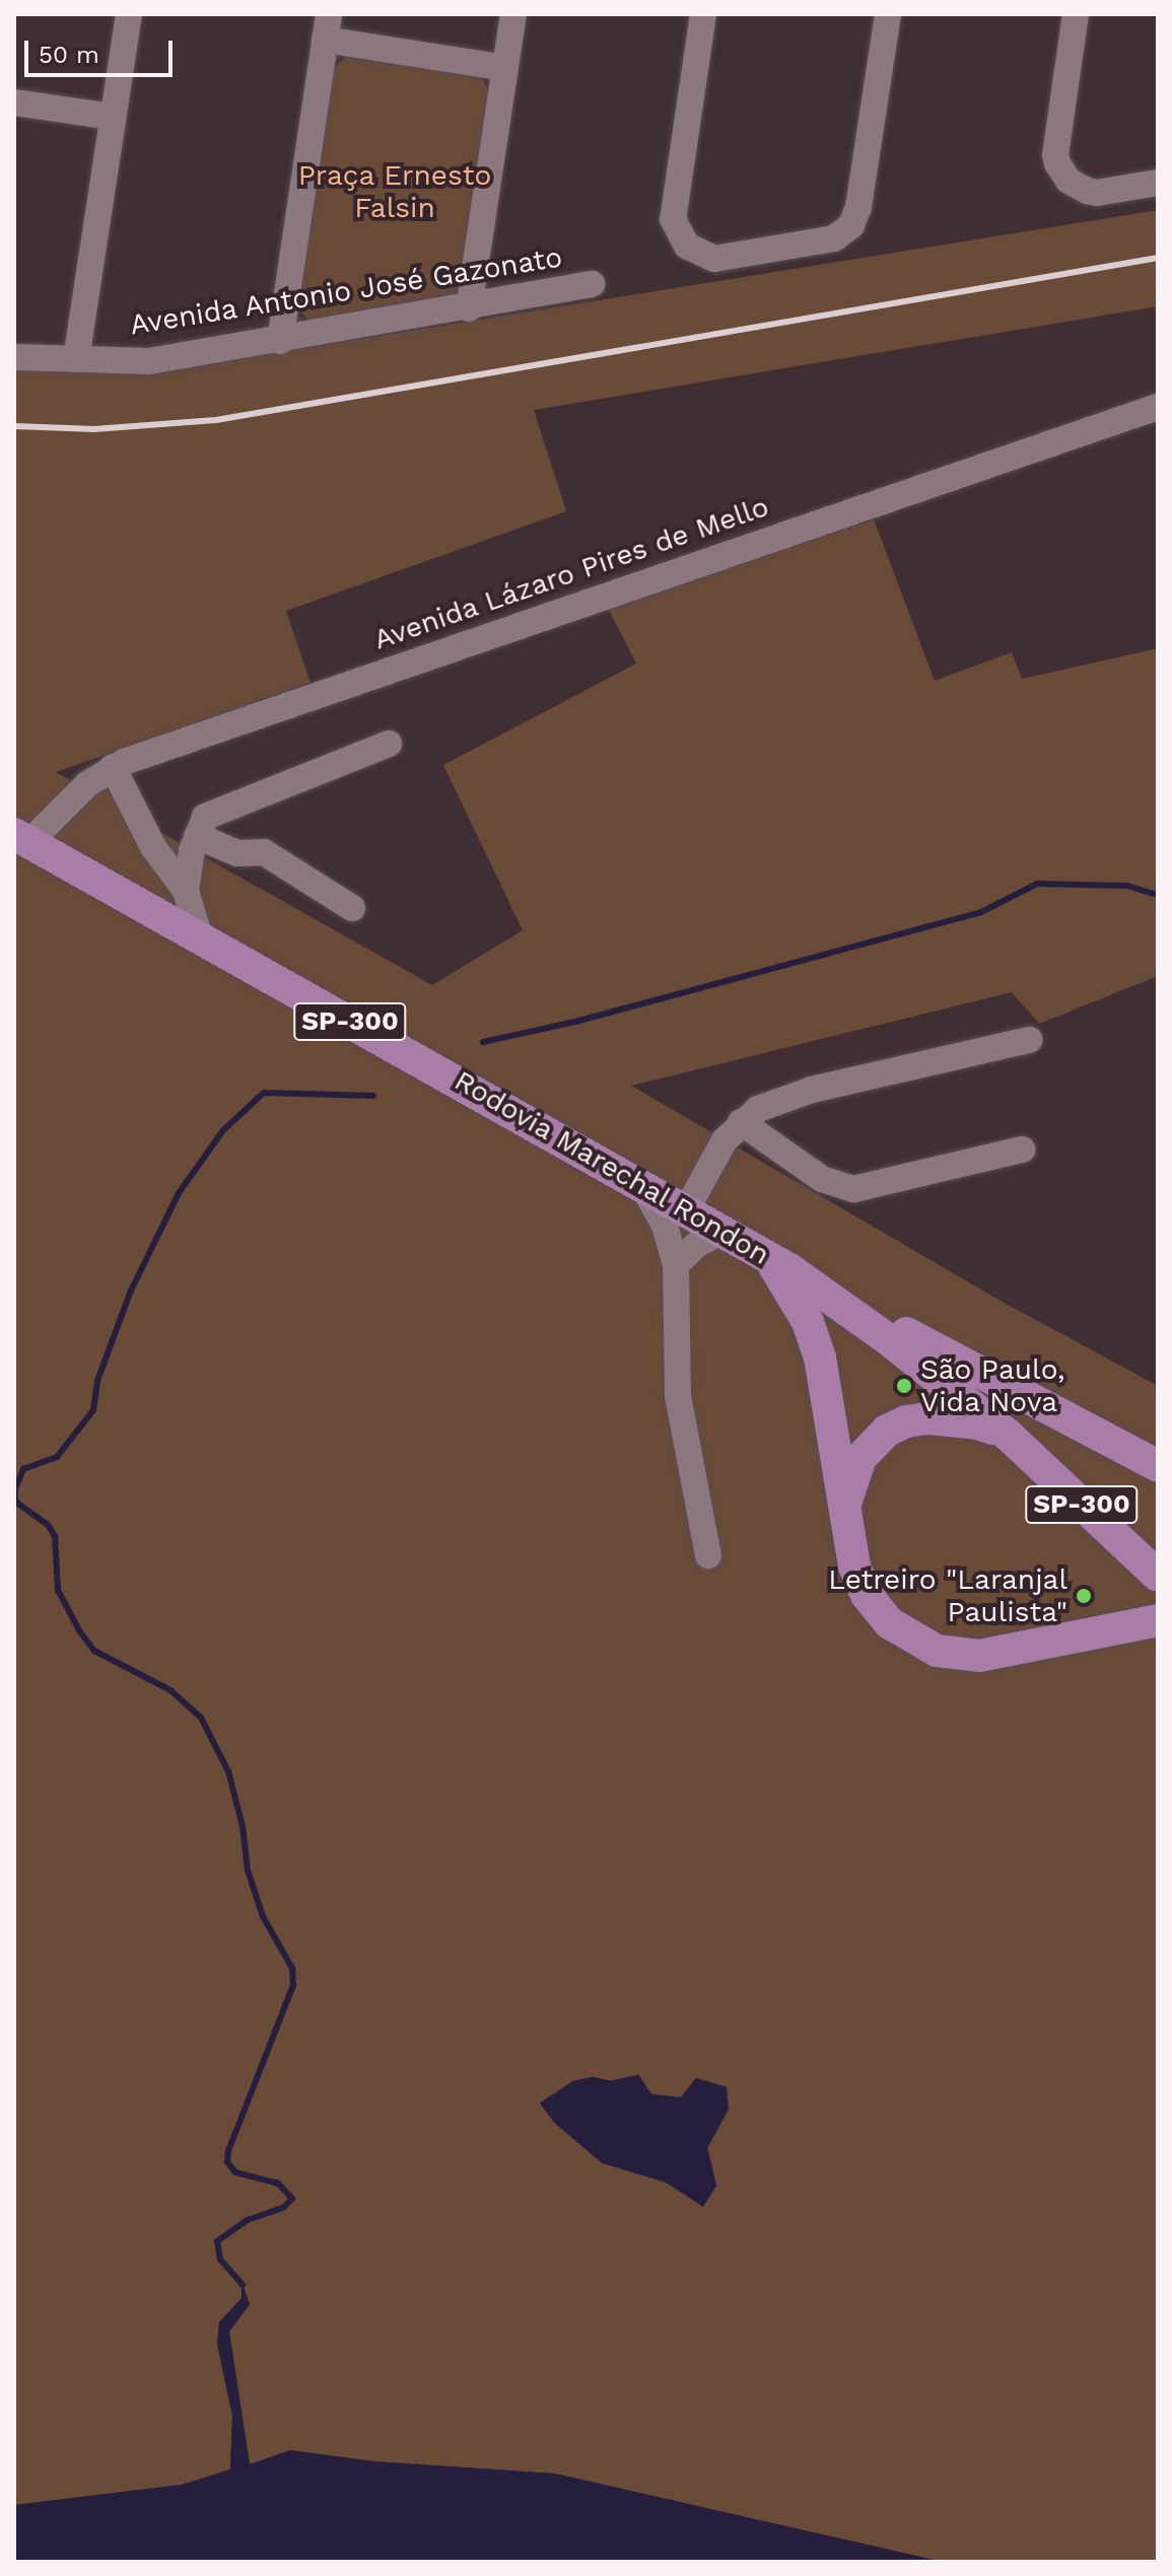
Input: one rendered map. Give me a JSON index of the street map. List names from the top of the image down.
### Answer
{
  "streets": {
    "main road": ["SP-300", "Rodovia Marechal Rondon"],
    "street": ["Avenida Antonio José Gazonato", "Avenida Lázaro Pires de Mello"]
  },
  "crossings": [
    ["Avenida Lázaro Pires de Mello", "Rodovia Marechal Rondon"]
  ],
  "parks": ["Praça Ernesto Falsin"],
  "places": ["São Paulo, Vida Nova", "Letreiro \"Laranjal Paulista\""],
  "scale_bar": "50 m"
}
